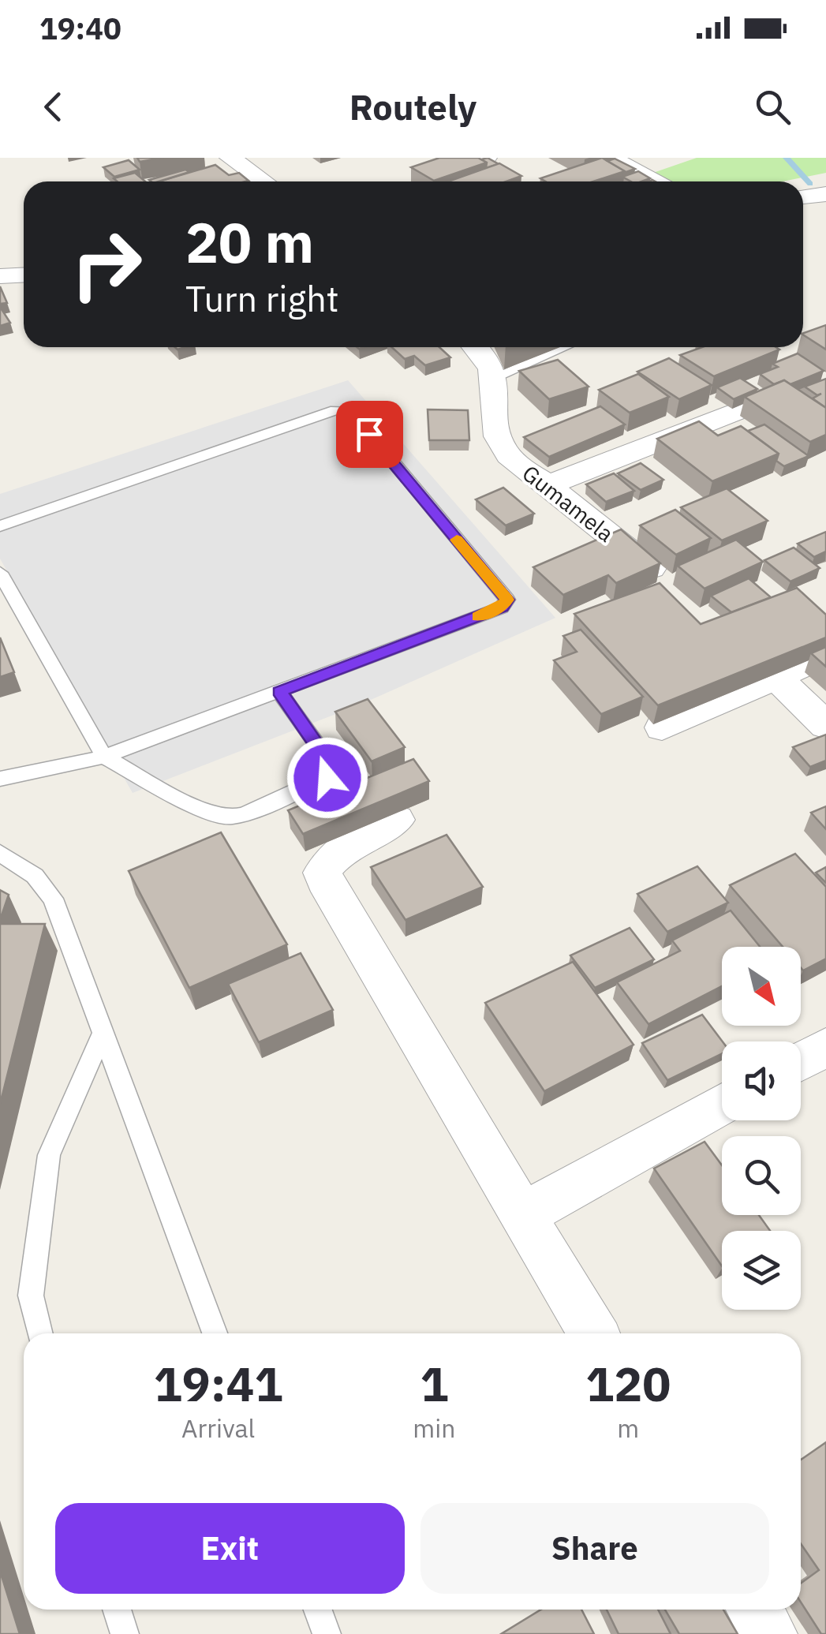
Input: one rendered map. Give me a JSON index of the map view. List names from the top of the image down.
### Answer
{
  "streets": {
    "street": ["Gumamela"]
  },
  "north": "bottom right",
  "page": {
    "status": "19:40",
    "header": "Routely",
    "turn": ["20 m", "Turn right"],
    "eta": [
      "19:41",
      "Arrival",
      "1",
      "min",
      "120",
      "m"
    ],
    "buttons": ["Exit", "Share"]
  }
}
